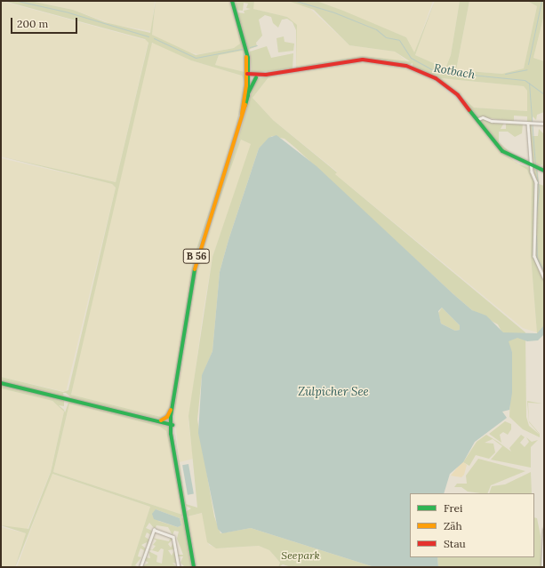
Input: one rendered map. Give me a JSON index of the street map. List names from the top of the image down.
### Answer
{
  "streets": {
    "main road": ["B 56"]
  },
  "water": ["Rotbach", "Zülpicher See"],
  "parks": ["Seepark"],
  "legend": ["Frei", "Zäh", "Stau"],
  "scale_bar": "200 m"
}
